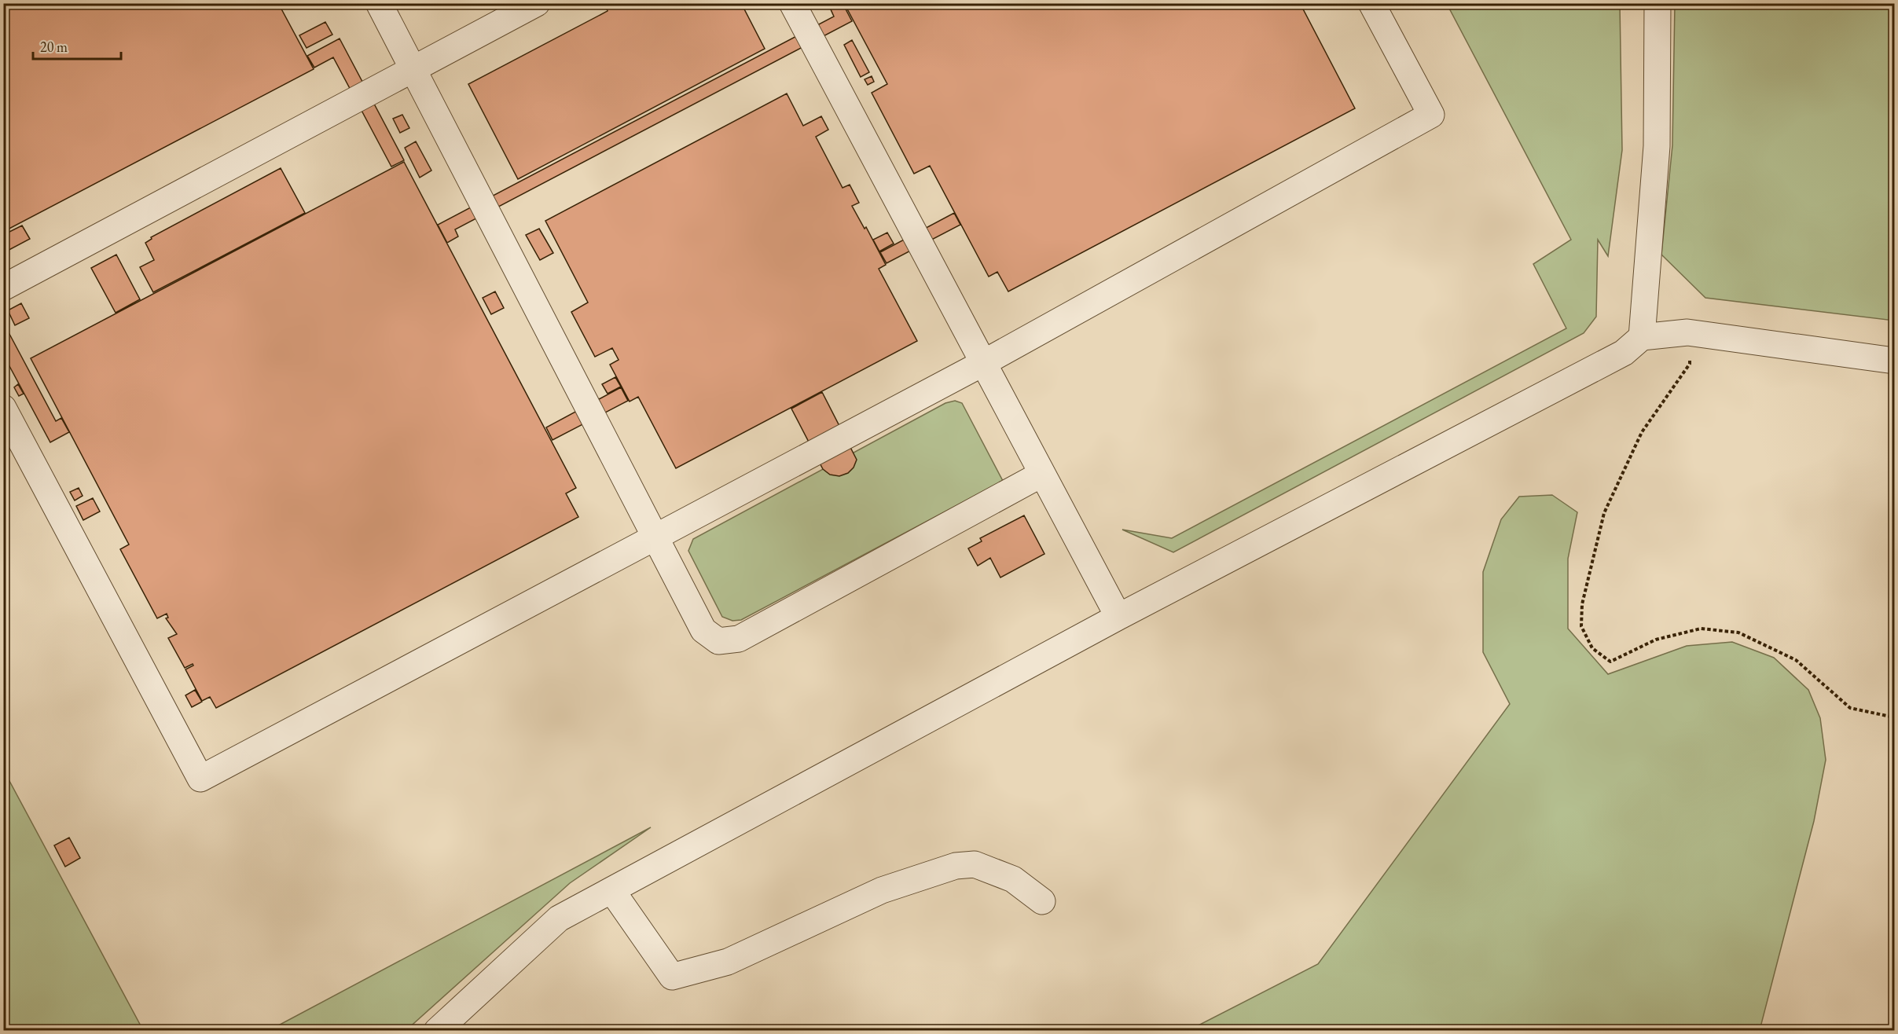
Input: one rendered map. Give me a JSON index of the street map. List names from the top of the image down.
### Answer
{
  "scale_bar": "20 m"
}
